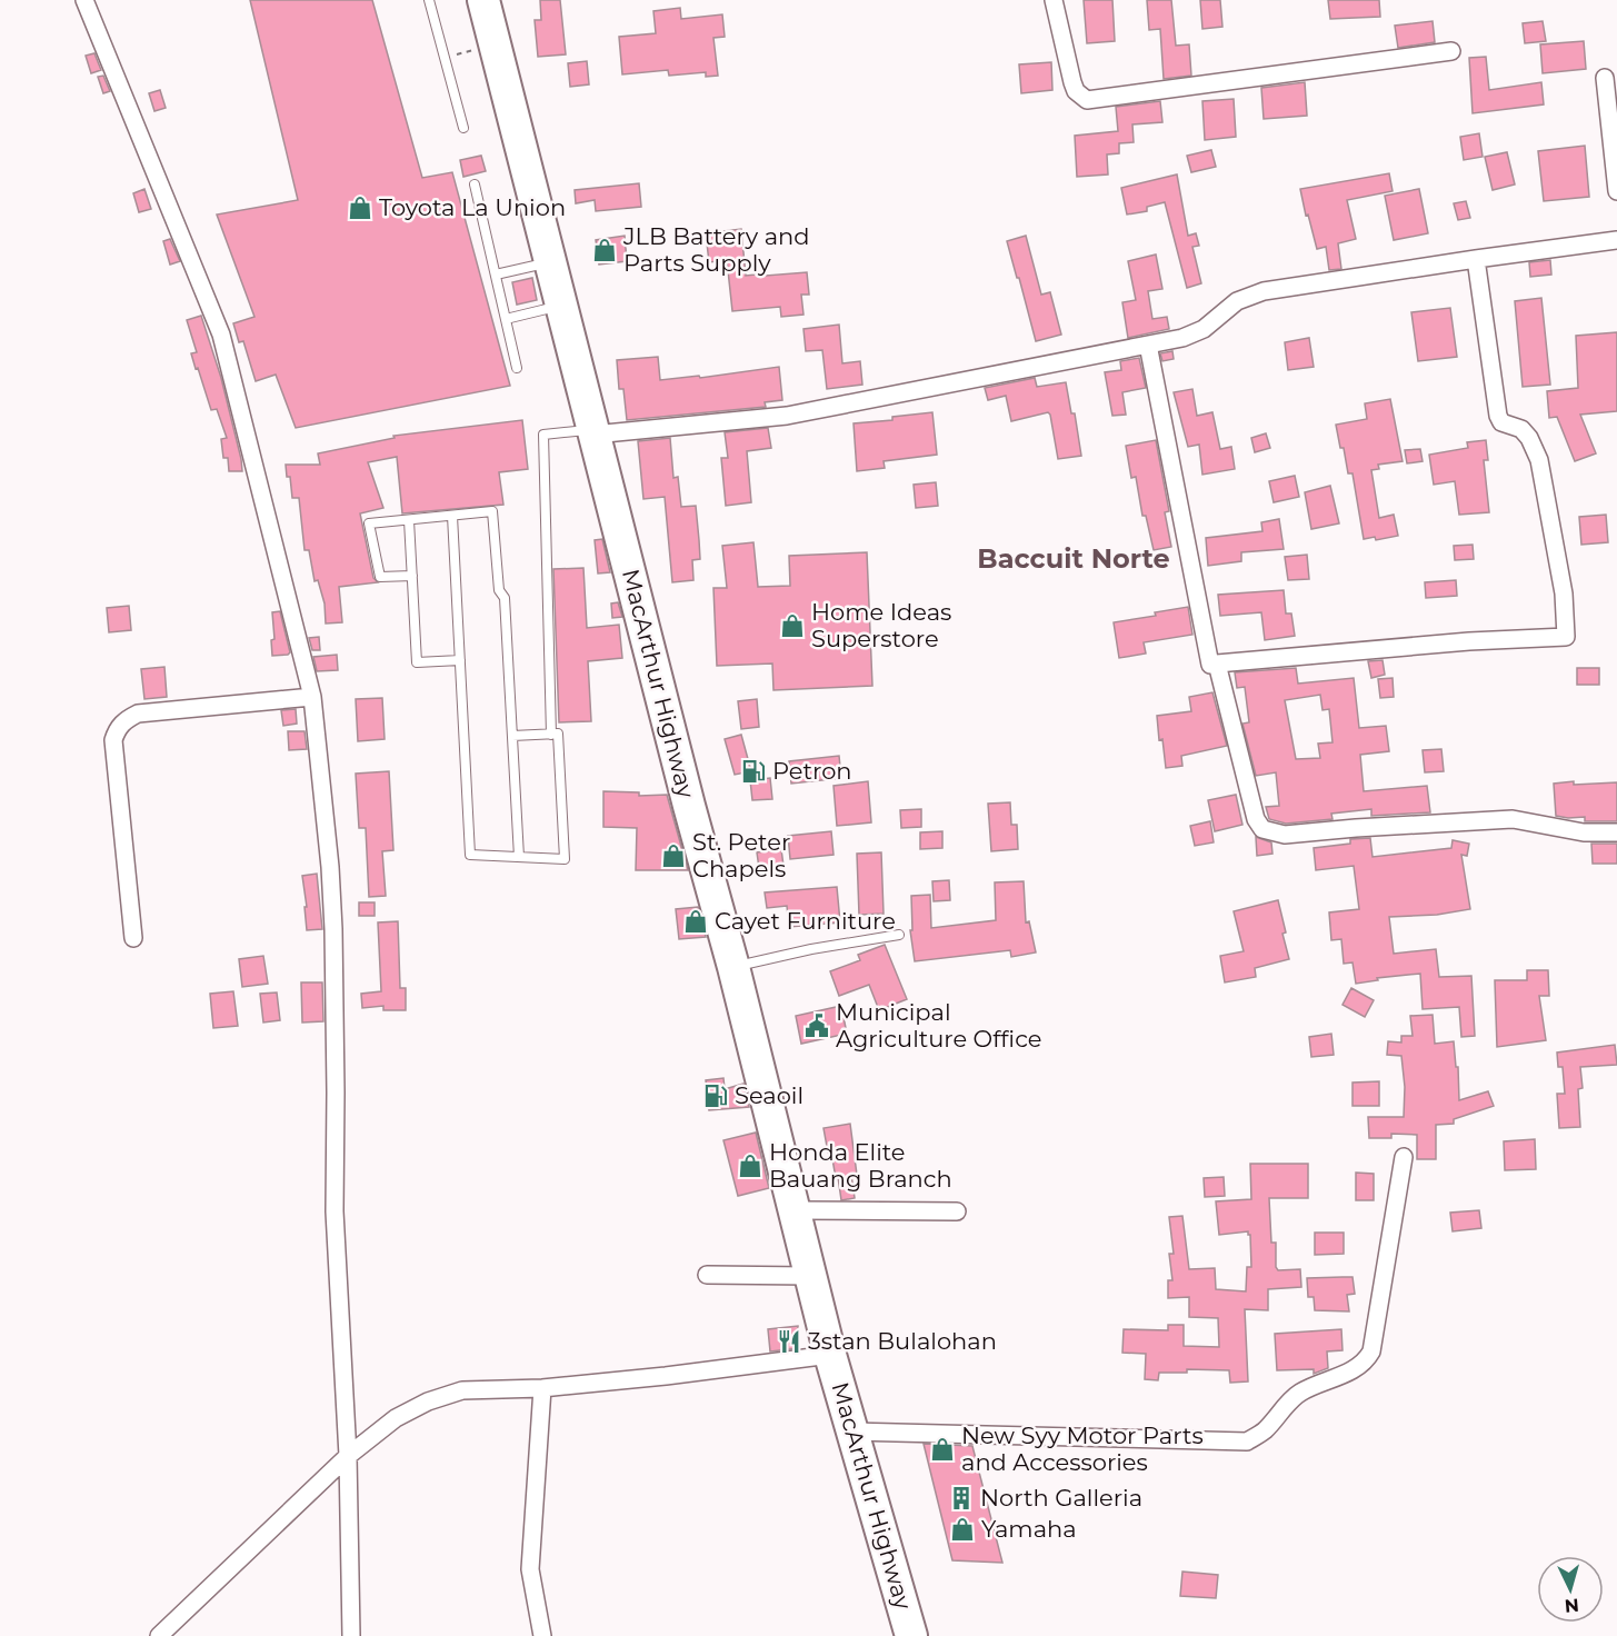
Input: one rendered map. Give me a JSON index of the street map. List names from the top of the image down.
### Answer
{
  "streets": {
    "highway": ["MacArthur Highway"]
  },
  "districts": ["Baccuit Norte"],
  "places": {
    "shop": [
      "Toyota La Union",
      "JLB Battery and Parts Supply",
      "Home Ideas Superstore",
      "St. Peter Chapels",
      "Cayet Furniture",
      "Honda Elite Bauang Branch",
      "New Syy Motor Parts and Accessories",
      "Yamaha"
    ],
    "fuel station": ["Petron", "Seaoil"],
    "public building": ["Municipal Agriculture Office"],
    "restaurant": ["3stan Bulalohan"],
    "building": ["North Galleria"]
  },
  "north": "bottom"
}
